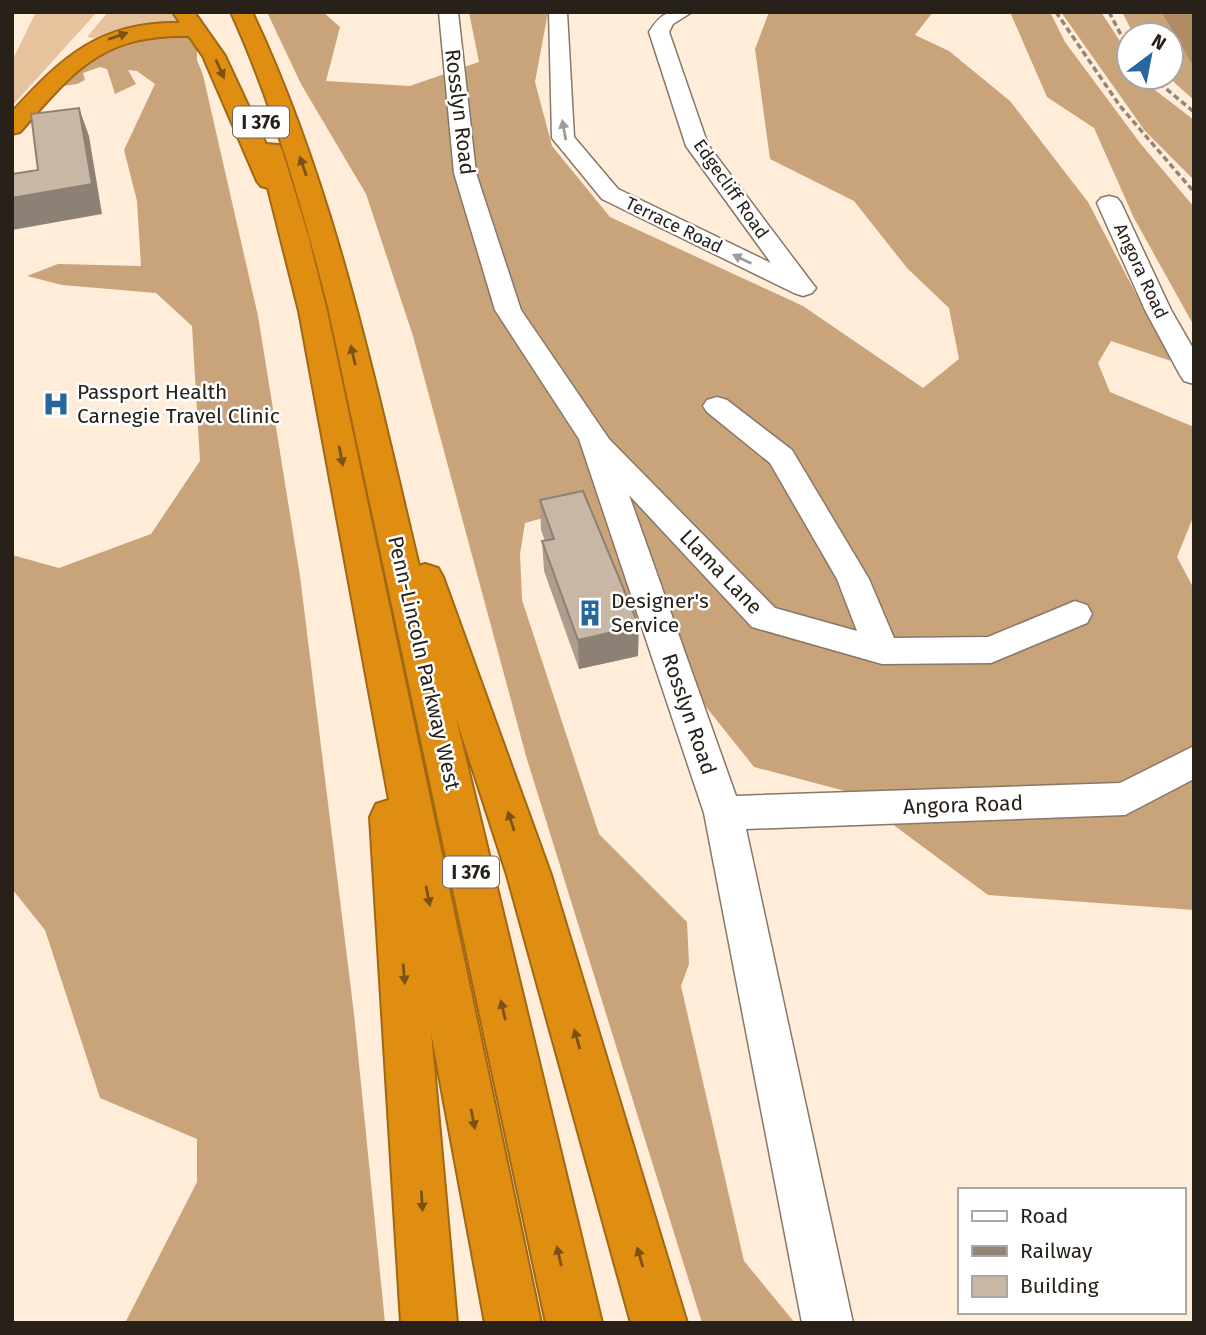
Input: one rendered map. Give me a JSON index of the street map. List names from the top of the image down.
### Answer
{
  "streets": {
    "highway": ["I 376", "Penn-Lincoln Parkway West"],
    "street": [
      "Rosslyn Road",
      "Edgecliff Road",
      "Terrace Road",
      "Angora Road",
      "Llama Lane"
    ]
  },
  "crossings": [
    ["Rosslyn Road", "Angora Road"],
    ["Rosslyn Road", "Llama Lane"],
    ["Edgecliff Road", "Terrace Road"]
  ],
  "one_way": ["Terrace Road"],
  "places": {
    "hospital": ["Passport Health Carnegie Travel Clinic"],
    "building": ["Designer's Service"]
  },
  "legend": ["Road", "Railway", "Building"],
  "north": "top right"
}
